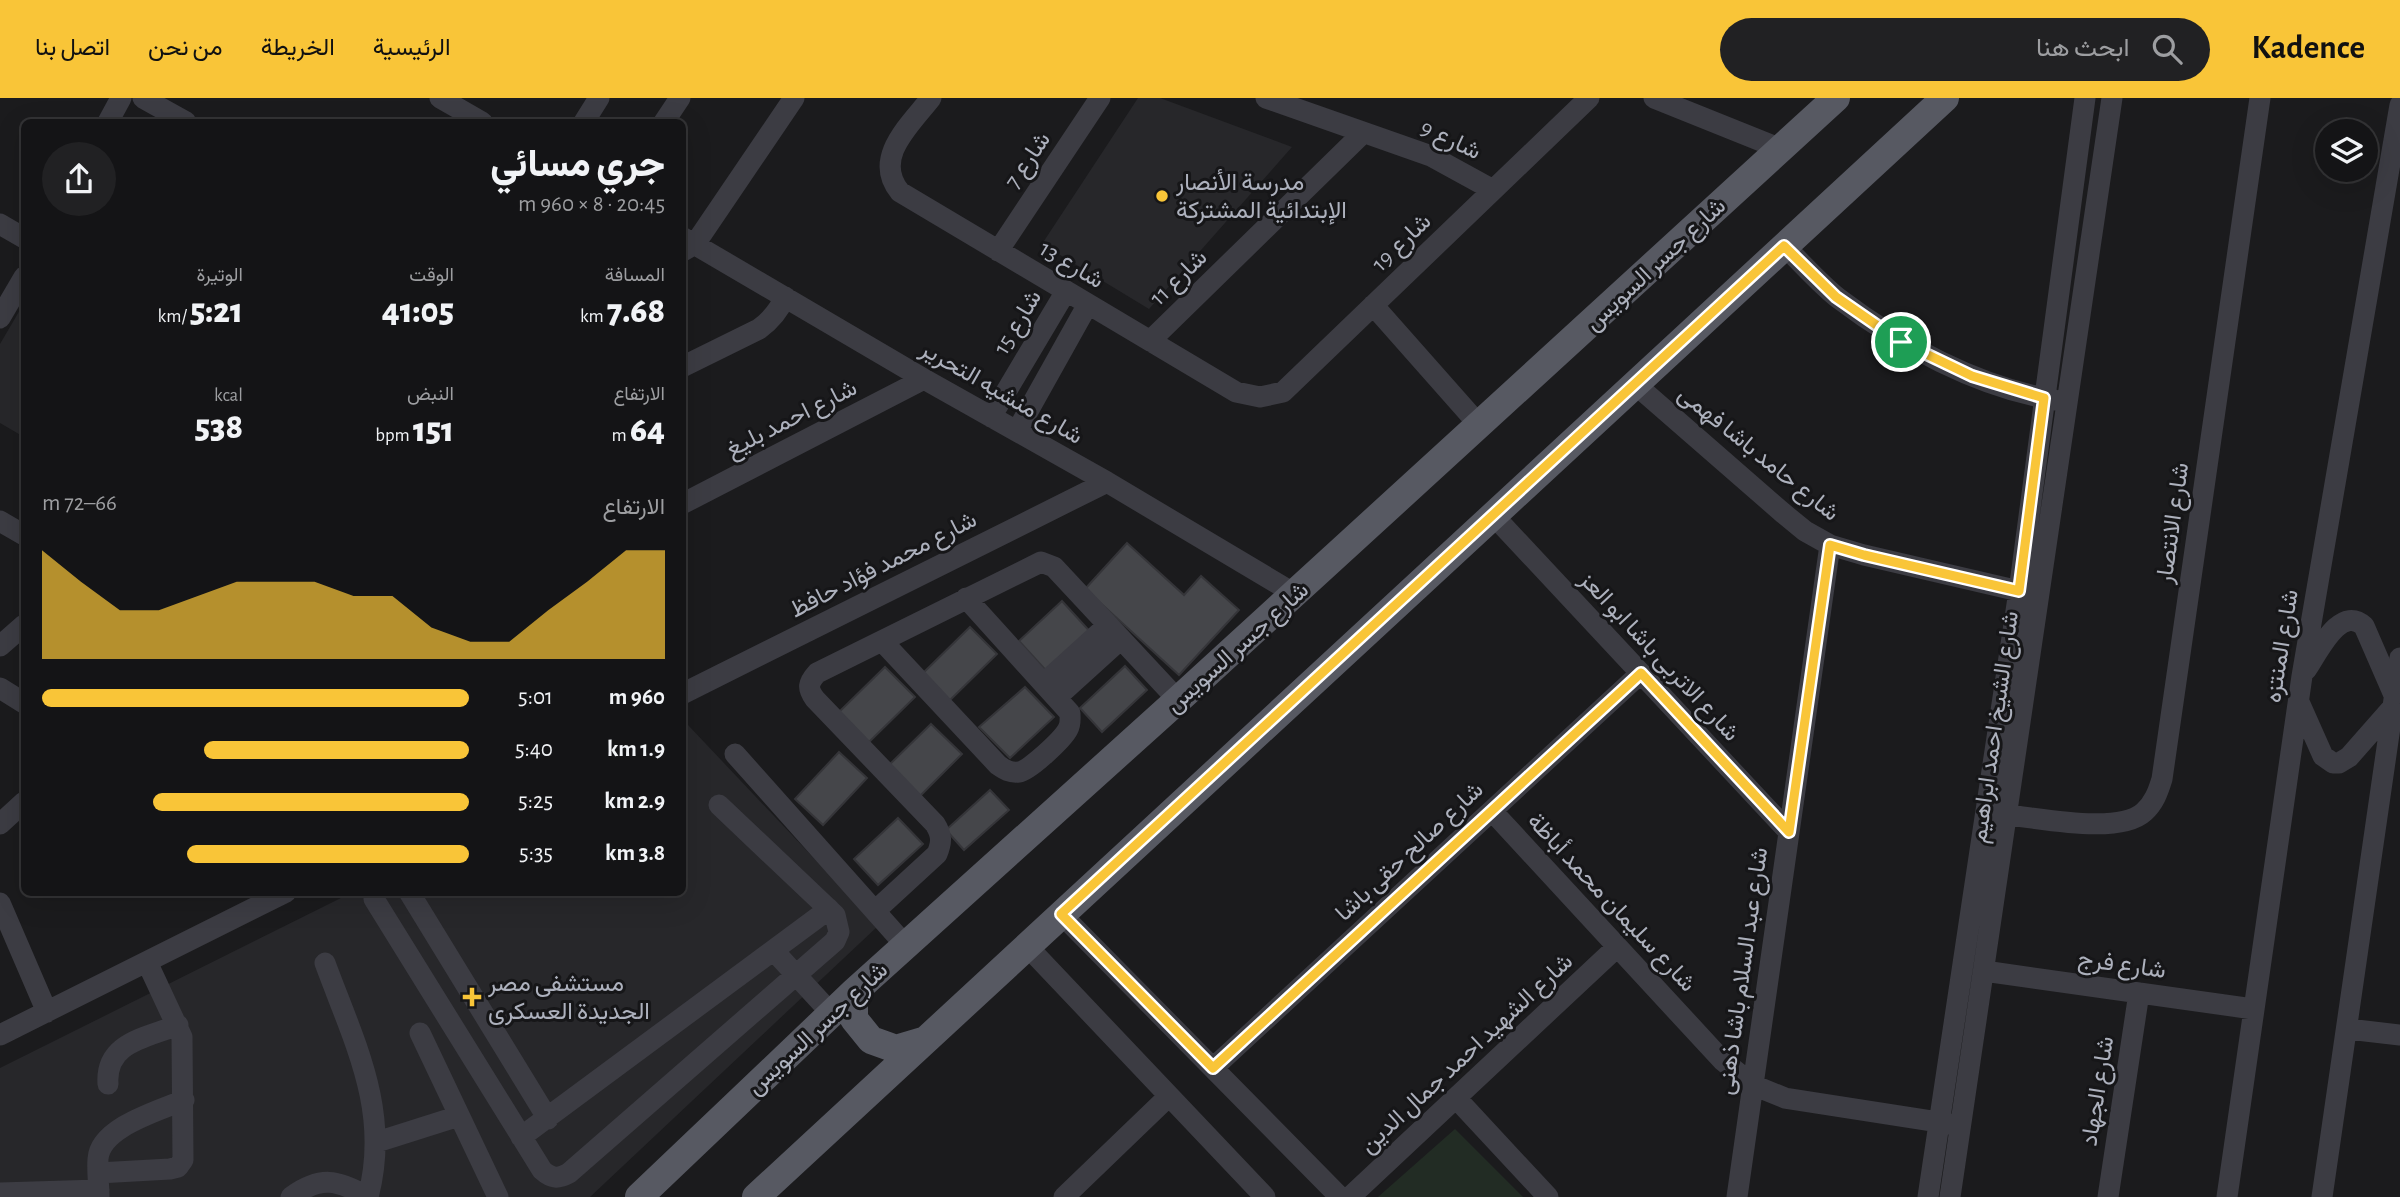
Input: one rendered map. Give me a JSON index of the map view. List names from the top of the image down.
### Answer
{
  "streets": {
    "main road": ["شارع جسر السويس"],
    "street": [
      "شارع 9",
      "شارع 7",
      "شارع 19",
      "شارع 13",
      "شارع 11",
      "شارع 15",
      "شارع منشيه التحرير",
      "شارع احمد بليغ",
      "شارع حامد باشا فهمى",
      "شارع الانتصار",
      "شارع محمد فؤاد حافظ",
      "شارع المنتزه",
      "شارع الاتربى باشا ابو العز",
      "شارع الشيخ احمد ابراهيم",
      "شارع صالح حقى باشا",
      "شارع سليمان محمد أباظة",
      "شارع فرج",
      "شارع عبد السلام باشا ذهنى",
      "شارع الشهيد احمد جمال الدين",
      "شارع الجهاد"
    ]
  },
  "crossings": [
    ["شارع 9", "شارع 19"],
    ["شارع 9", "شارع 11"],
    ["شارع 7", "شارع 13"],
    ["شارع 19", "شارع 13"],
    ["شارع 13", "شارع 11"],
    ["شارع 13", "شارع 15"],
    ["شارع جسر السويس", "شارع منشيه التحرير"],
    ["شارع 15", "شارع منشيه التحرير"],
    ["شارع منشيه التحرير", "شارع احمد بليغ"],
    ["شارع منشيه التحرير", "شارع محمد فؤاد حافظ"],
    ["شارع حامد باشا فهمى", "شارع الشيخ احمد ابراهيم"],
    ["شارع حامد باشا فهمى", "شارع عبد السلام باشا ذهنى"],
    ["شارع الانتصار", "شارع الشيخ احمد ابراهيم"],
    ["شارع المنتزه", "شارع فرج"],
    ["شارع الاتربى باشا ابو العز", "شارع صالح حقى باشا"],
    ["شارع الاتربى باشا ابو العز", "شارع عبد السلام باشا ذهنى"],
    ["شارع الشيخ احمد ابراهيم", "شارع سليمان محمد أباظة"],
    ["شارع الشيخ احمد ابراهيم", "شارع فرج"],
    ["شارع صالح حقى باشا", "شارع سليمان محمد أباظة"],
    ["شارع سليمان محمد أباظة", "شارع عبد السلام باشا ذهنى"],
    ["شارع سليمان محمد أباظة", "شارع الشهيد احمد جمال الدين"],
    ["شارع فرج", "شارع الجهاد"]
  ],
  "places": {
    "other": ["مدرسة الأنصار الإبتدائية المشتركة"],
    "health": ["مستشفى مصر الجديدة العسكرى"]
  },
  "page": {
    "header": "Kadence",
    "search": "ابحث هنا",
    "nav": [
      "الرئيسية",
      "الخريطة",
      "من نحن",
      "اتصل بنا"
    ],
    "heading": ["جري مسائي", "20:45 · 8 × 960 m"],
    "stats": [
      ["المسافة", "7.68 km"],
      ["الوقت", "41:05"],
      ["الوتيرة", "5:21 /km"],
      ["الارتفاع", "64 m"],
      ["النبض", "151 bpm"],
      ["kcal", "538"]
    ],
    "chart": ["الارتفاع", "66–72 m"],
    "list": [
      {
        "name": "960 m",
        "note": "5:01"
      },
      {
        "name": "1.9 km",
        "note": "5:40"
      },
      {
        "name": "2.9 km",
        "note": "5:25"
      },
      {
        "name": "3.8 km",
        "note": "5:35"
      }
    ]
  }
}
